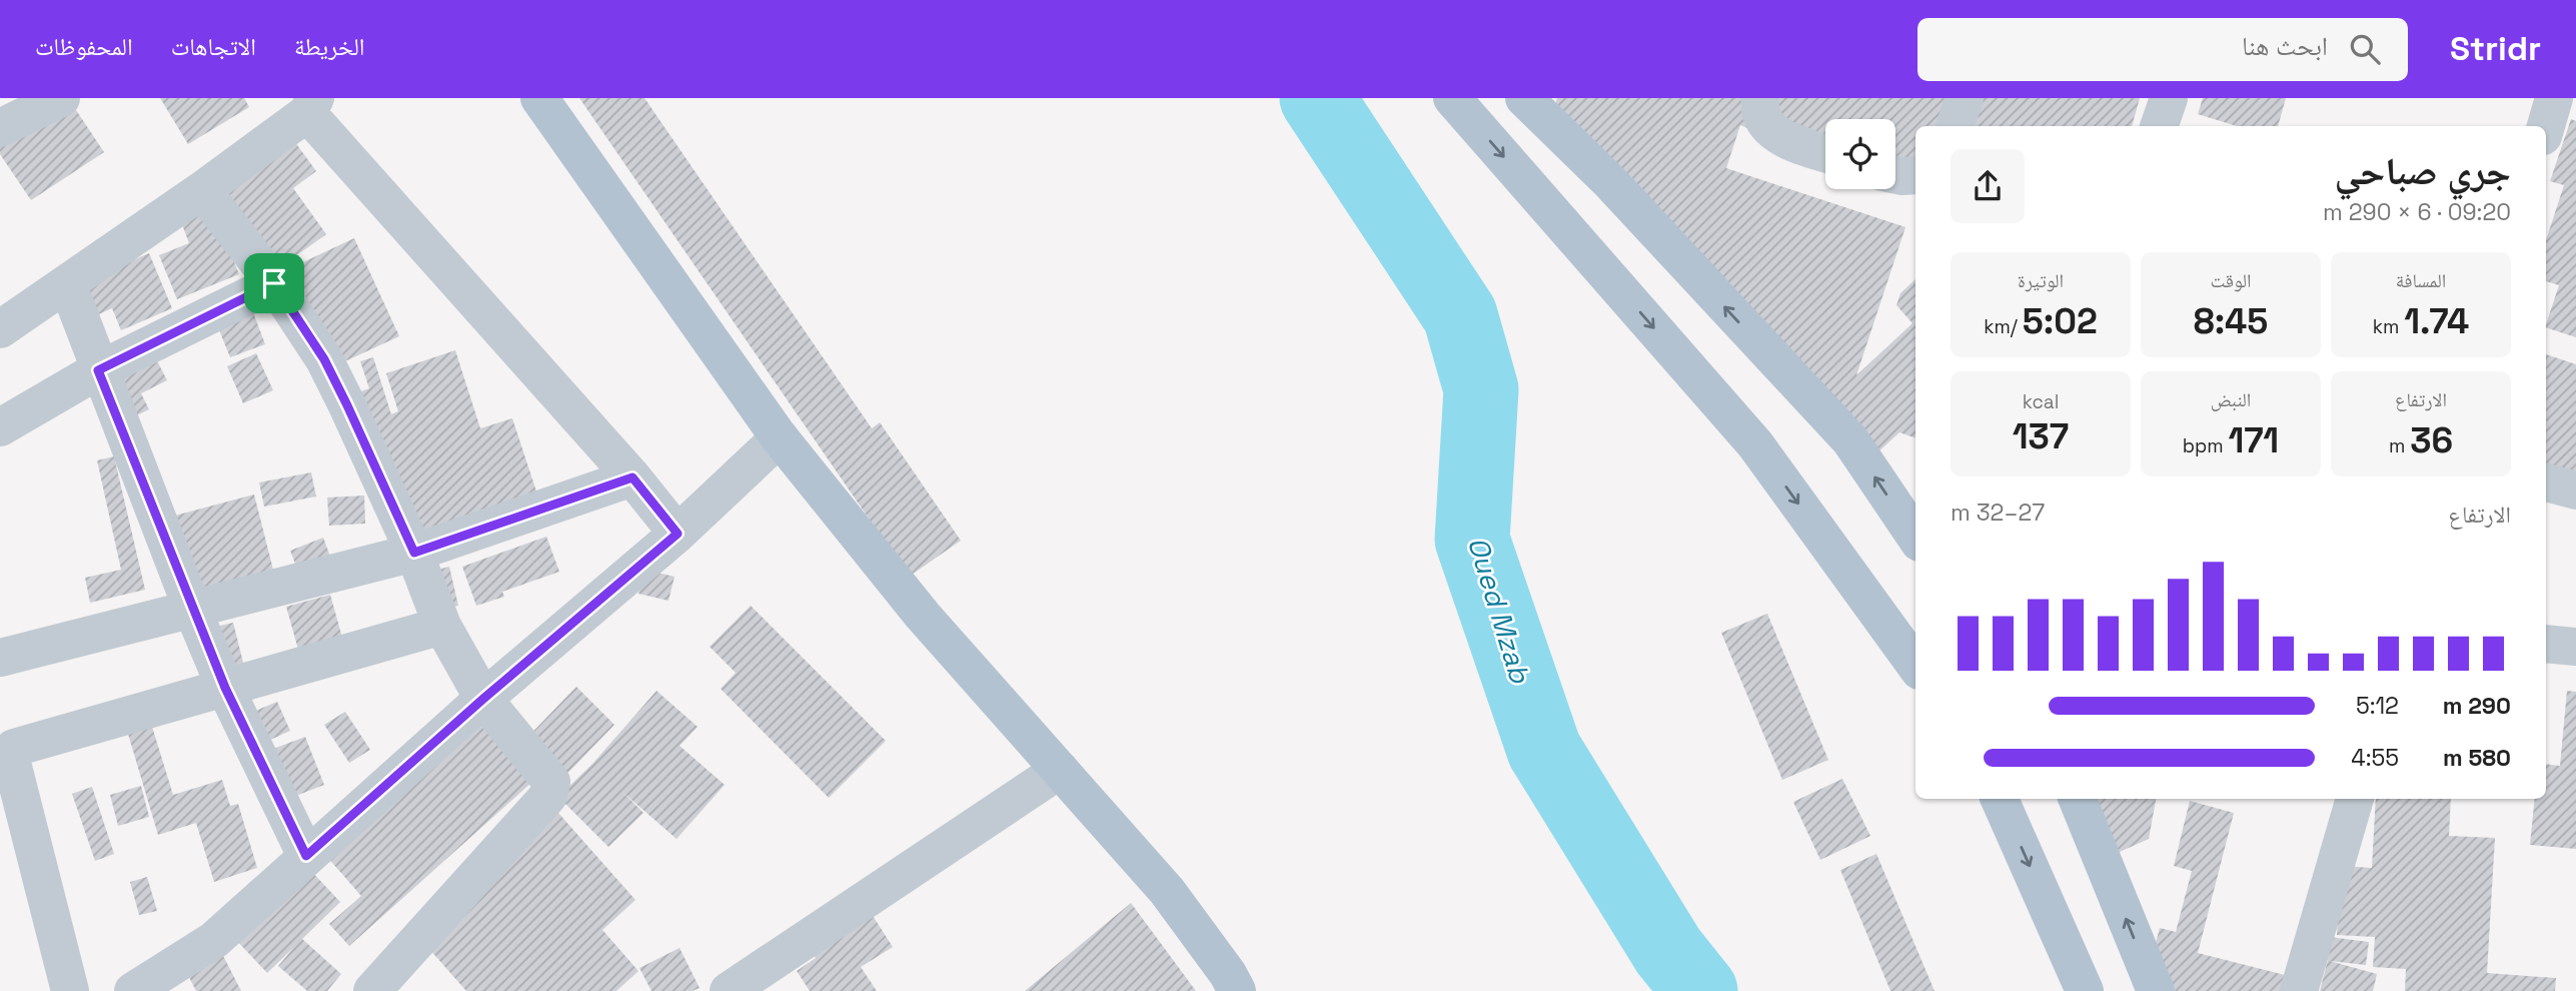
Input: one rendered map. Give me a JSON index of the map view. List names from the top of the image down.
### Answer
{
  "water": ["Oued Mzab"],
  "page": {
    "header": "Stridr",
    "search": "ابحث هنا",
    "nav": ["الخريطة", "الاتجاهات", "المحفوظات"],
    "heading": ["جري صباحي", "09:20 · 6 × 290 m"],
    "stats": [
      ["المسافة", "1.74 km"],
      ["الوقت", "8:45"],
      ["الوتيرة", "5:02 /km"],
      ["الارتفاع", "36 m"],
      ["النبض", "171 bpm"],
      ["kcal", "137"]
    ],
    "chart": ["الارتفاع", "27–32 m"],
    "list": [
      {
        "name": "290 m",
        "note": "5:12"
      },
      {
        "name": "580 m",
        "note": "4:55"
      }
    ]
  }
}
